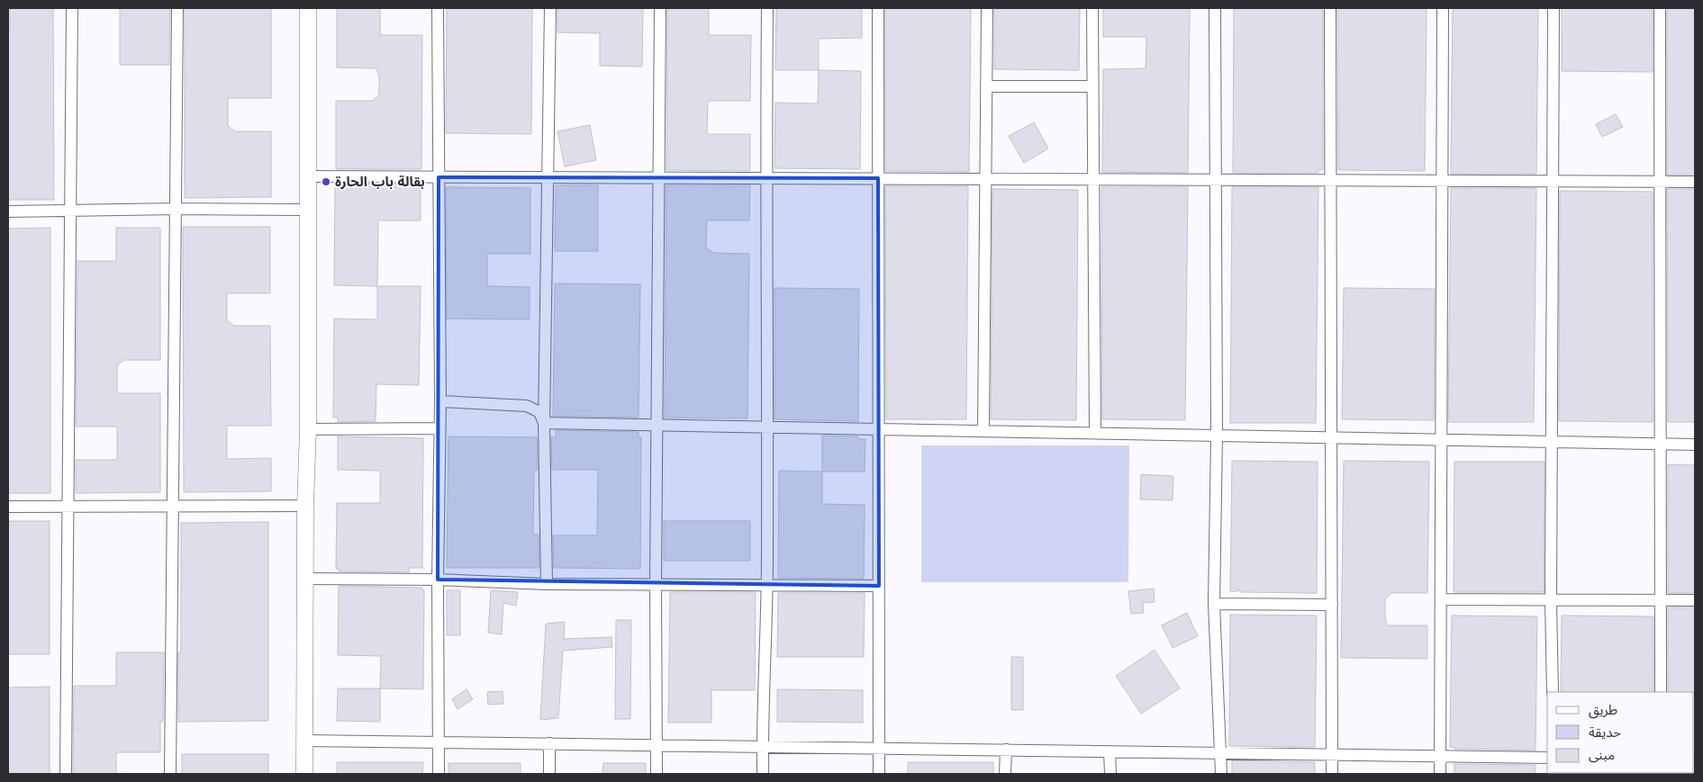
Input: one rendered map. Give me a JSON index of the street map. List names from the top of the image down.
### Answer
{
  "places": ["بقالة باب الحارة"],
  "legend": ["طريق", "حديقة", "مبنى"]
}
